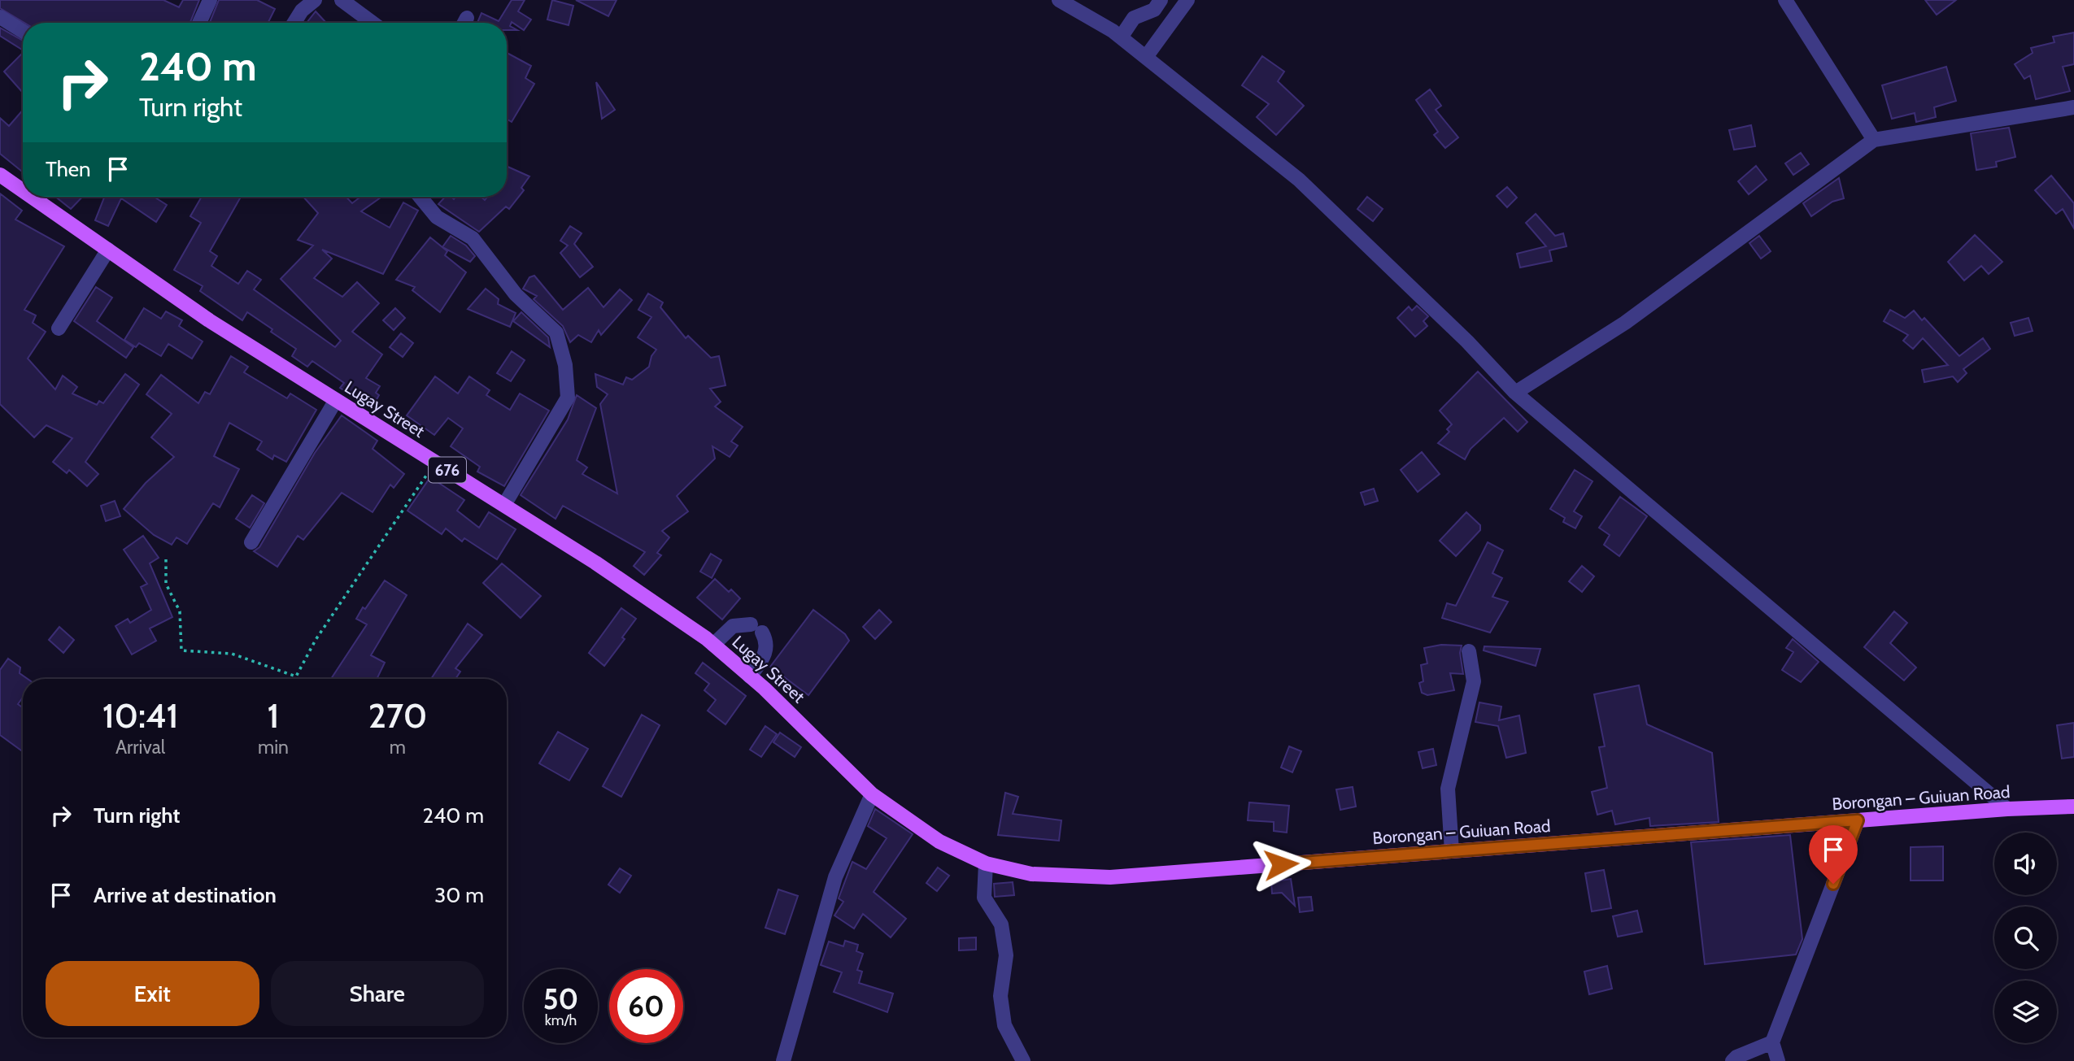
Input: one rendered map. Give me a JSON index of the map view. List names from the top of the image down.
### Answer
{
  "streets": {
    "main road": ["Lugay Street", "676", "Borongan – Guiuan Road"]
  },
  "crossings": [
    ["Lugay Street", "Borongan – Guiuan Road"]
  ],
  "page": {
    "turn": ["240 m", "Turn right"],
    "then": "Then",
    "eta": [
      "10:41",
      "Arrival",
      "1",
      "min",
      "270",
      "m"
    ],
    "list": [
      {
        "name": "Turn right",
        "value": "240 m"
      },
      {
        "name": "Arrive at destination",
        "value": "30 m"
      }
    ],
    "buttons": ["Exit", "Share"],
    "speed": "50 km/h",
    "limit": "60"
  }
}
